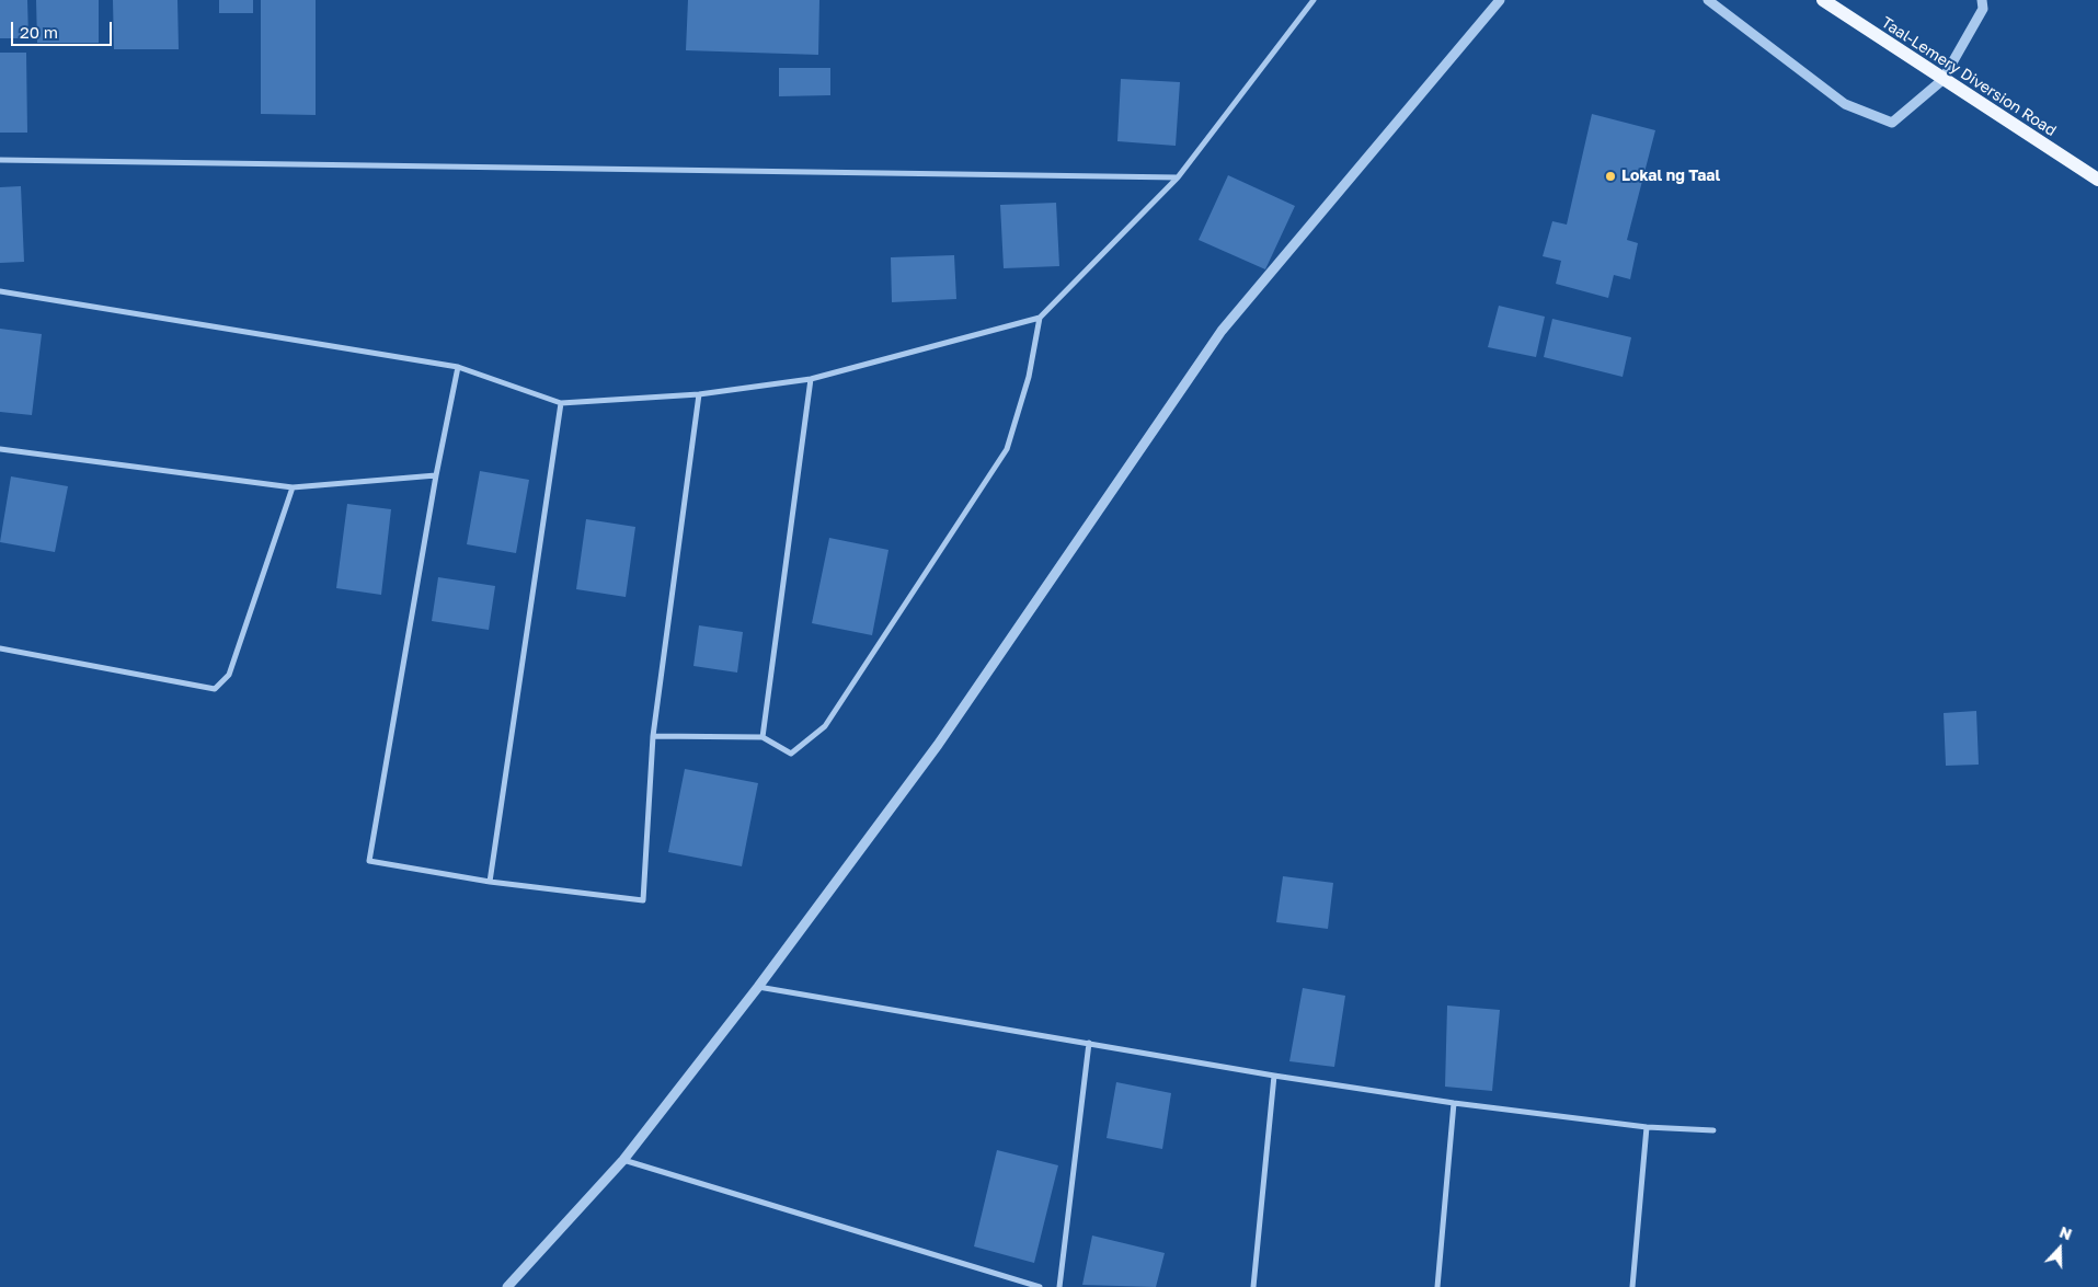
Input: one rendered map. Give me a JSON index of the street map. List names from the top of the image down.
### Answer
{
  "streets": {
    "main road": ["Taal-Lemery Diversion Road"]
  },
  "places": ["Lokal ng Taal"],
  "scale_bar": "20 m",
  "north": "top"
}
